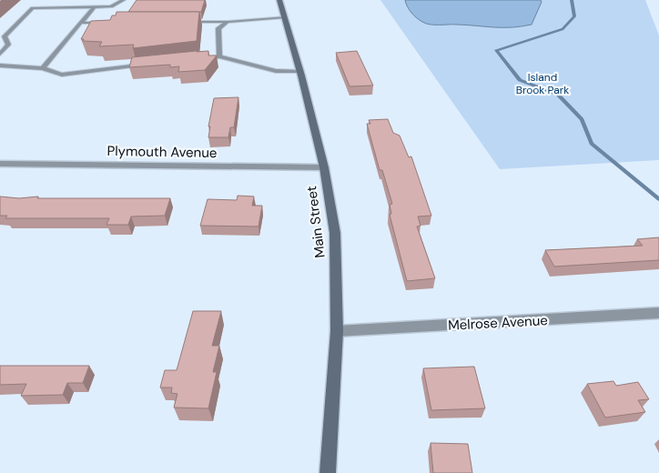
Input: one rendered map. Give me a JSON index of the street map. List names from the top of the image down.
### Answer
{
  "streets": {
    "main road": ["Main Street"],
    "street": ["Plymouth Avenue", "Melrose Avenue"]
  },
  "crossings": [
    ["Plymouth Avenue", "Main Street"],
    ["Main Street", "Melrose Avenue"]
  ],
  "parks": ["Island Brook Park"]
}
